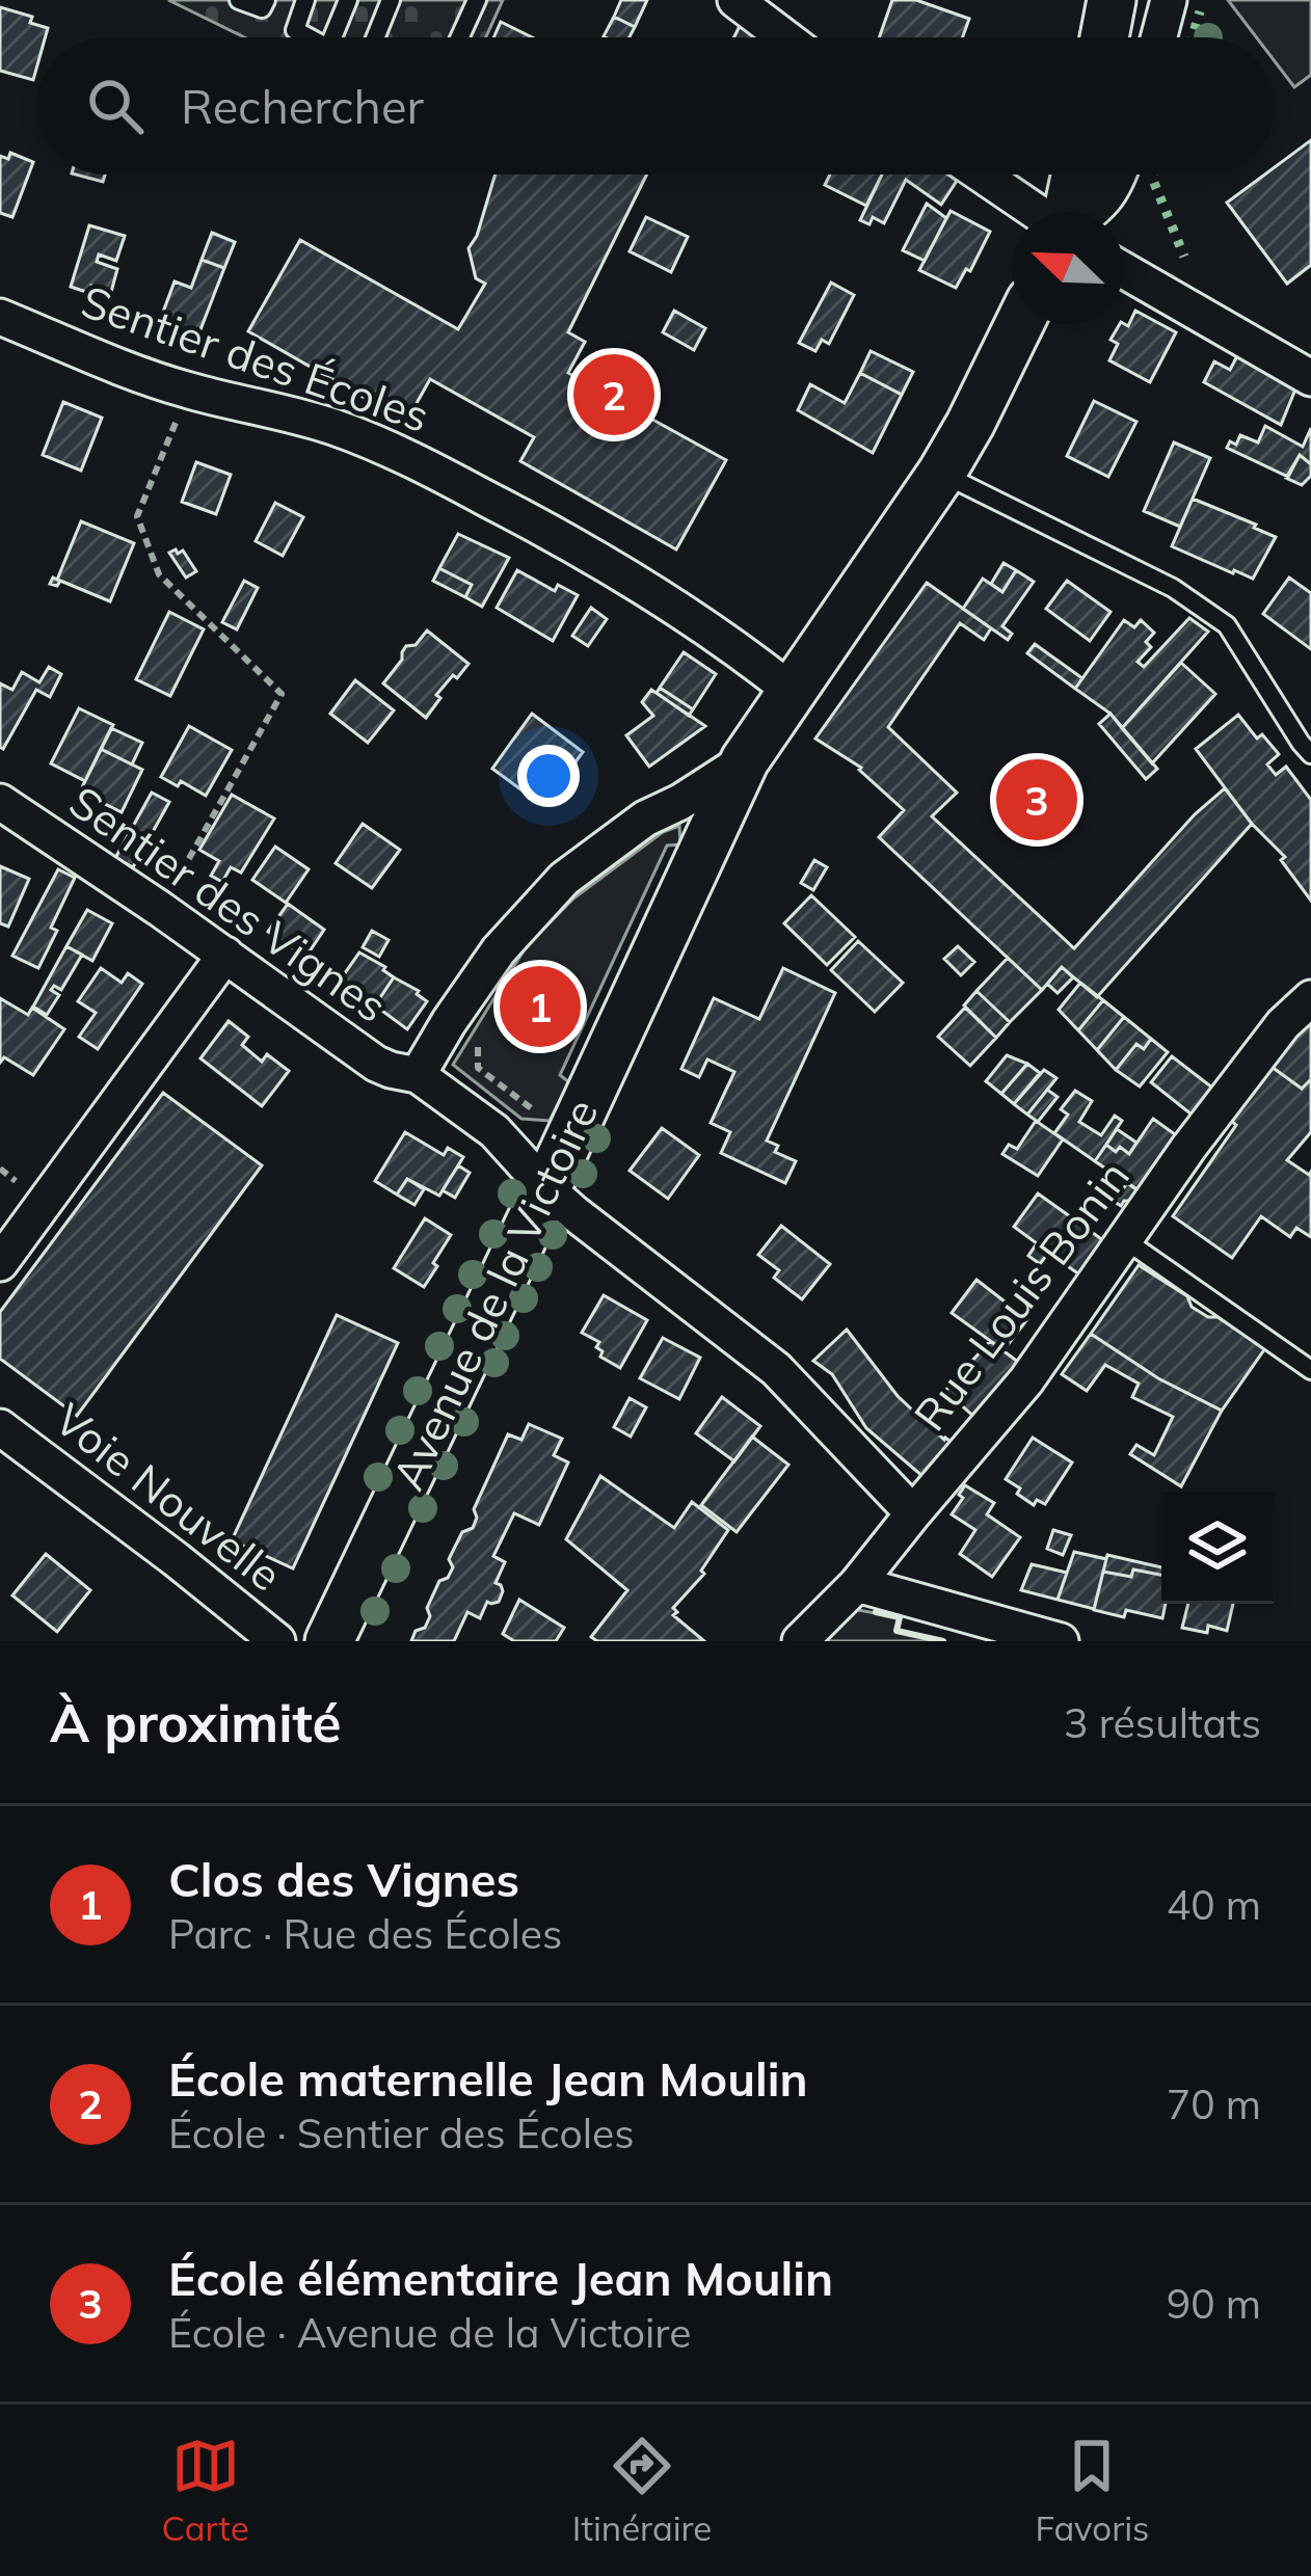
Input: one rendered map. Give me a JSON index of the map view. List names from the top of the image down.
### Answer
{
  "streets": {
    "street": [
      "Sentier des Écoles",
      "Sentier des Vignes",
      "Avenue de la Victoire",
      "Rue Louis Bonin",
      "Voie Nouvelle"
    ]
  },
  "crossings": [
    ["Sentier des Écoles", "Avenue de la Victoire"],
    ["Sentier des Vignes", "Avenue de la Victoire"],
    ["Sentier des Vignes", "Rue Louis Bonin"]
  ],
  "north": "top left",
  "page": {
    "search": "Rechercher",
    "pins": ["2", "3", "1"],
    "heading": ["À proximité", "3 résultats"],
    "list": [
      {
        "mark": "1",
        "name": "Clos des Vignes",
        "note": "Parc · Rue des Écoles",
        "value": "40 m"
      },
      {
        "mark": "2",
        "name": "École maternelle Jean Moulin",
        "note": "École · Sentier des Écoles",
        "value": "70 m"
      },
      {
        "mark": "3",
        "name": "École élémentaire Jean Moulin",
        "note": "École · Avenue de la Victoire",
        "value": "90 m"
      }
    ],
    "nav": ["Carte", "Itinéraire", "Favoris"]
  }
}
